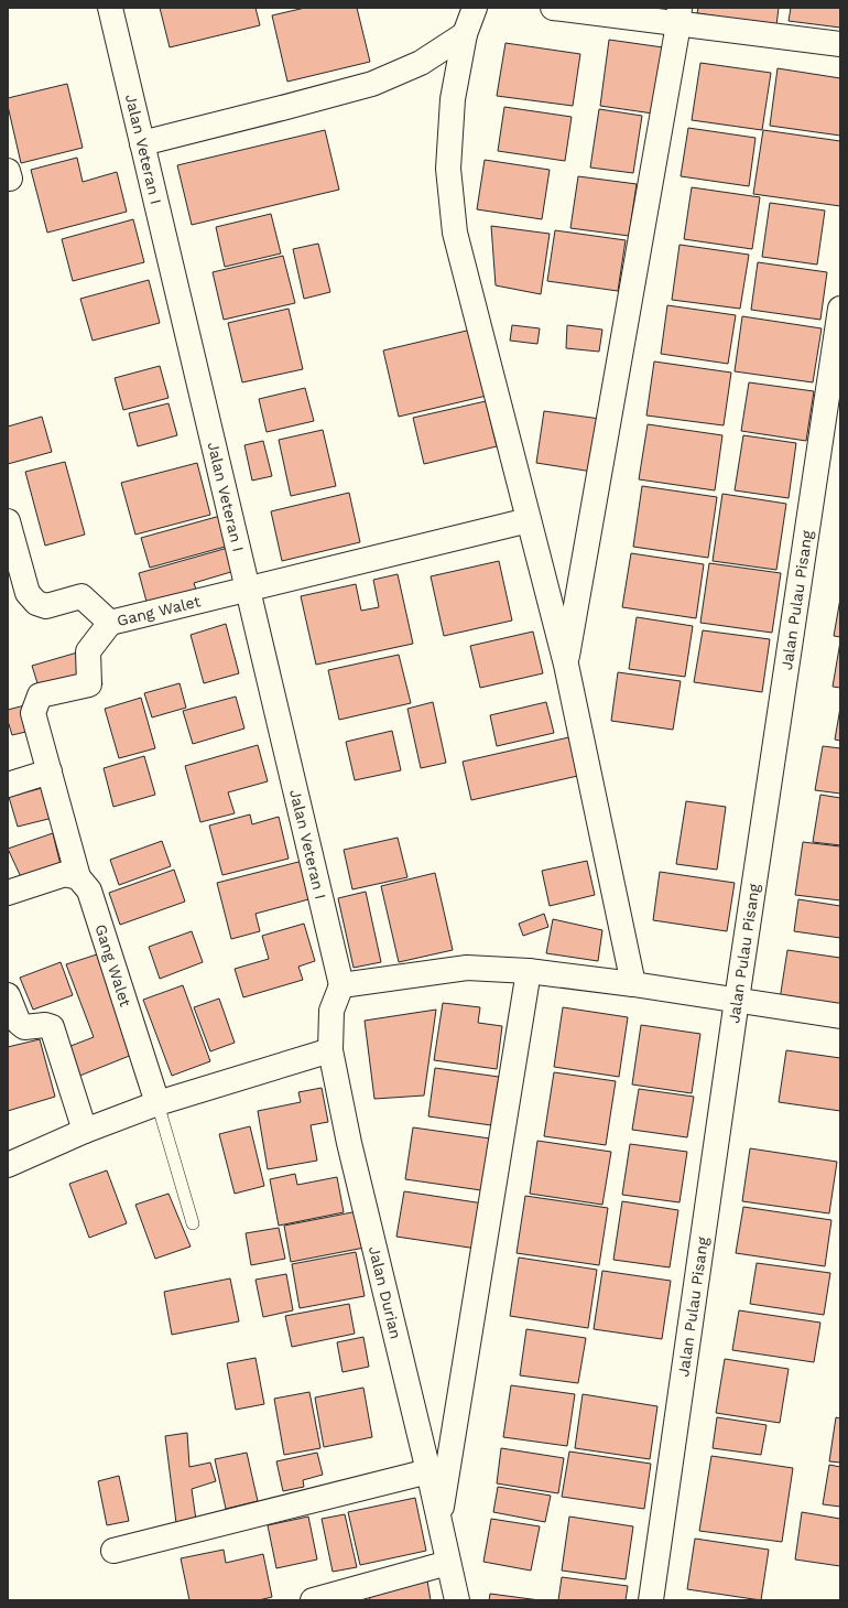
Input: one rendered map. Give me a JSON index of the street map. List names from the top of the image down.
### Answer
{
  "streets": {
    "street": [
      "Jalan Veteran I",
      "Jalan Pulau Pisang",
      "Gang Walet",
      "Jalan Durian"
    ]
  },
  "crossings": [
    ["Jalan Veteran I", "Gang Walet"],
    ["Jalan Veteran I", "Jalan Durian"]
  ]
}
